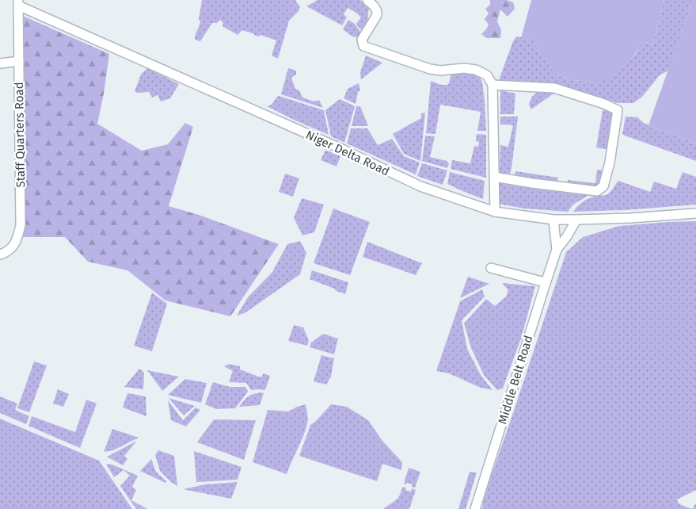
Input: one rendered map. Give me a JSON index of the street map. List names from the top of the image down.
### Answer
{
  "streets": {
    "street": ["Staff Quarters Road", "Niger Delta Road", "Middle Belt Road"]
  },
  "crossings": [
    ["Staff Quarters Road", "Niger Delta Road"],
    ["Niger Delta Road", "Middle Belt Road"]
  ]
}
